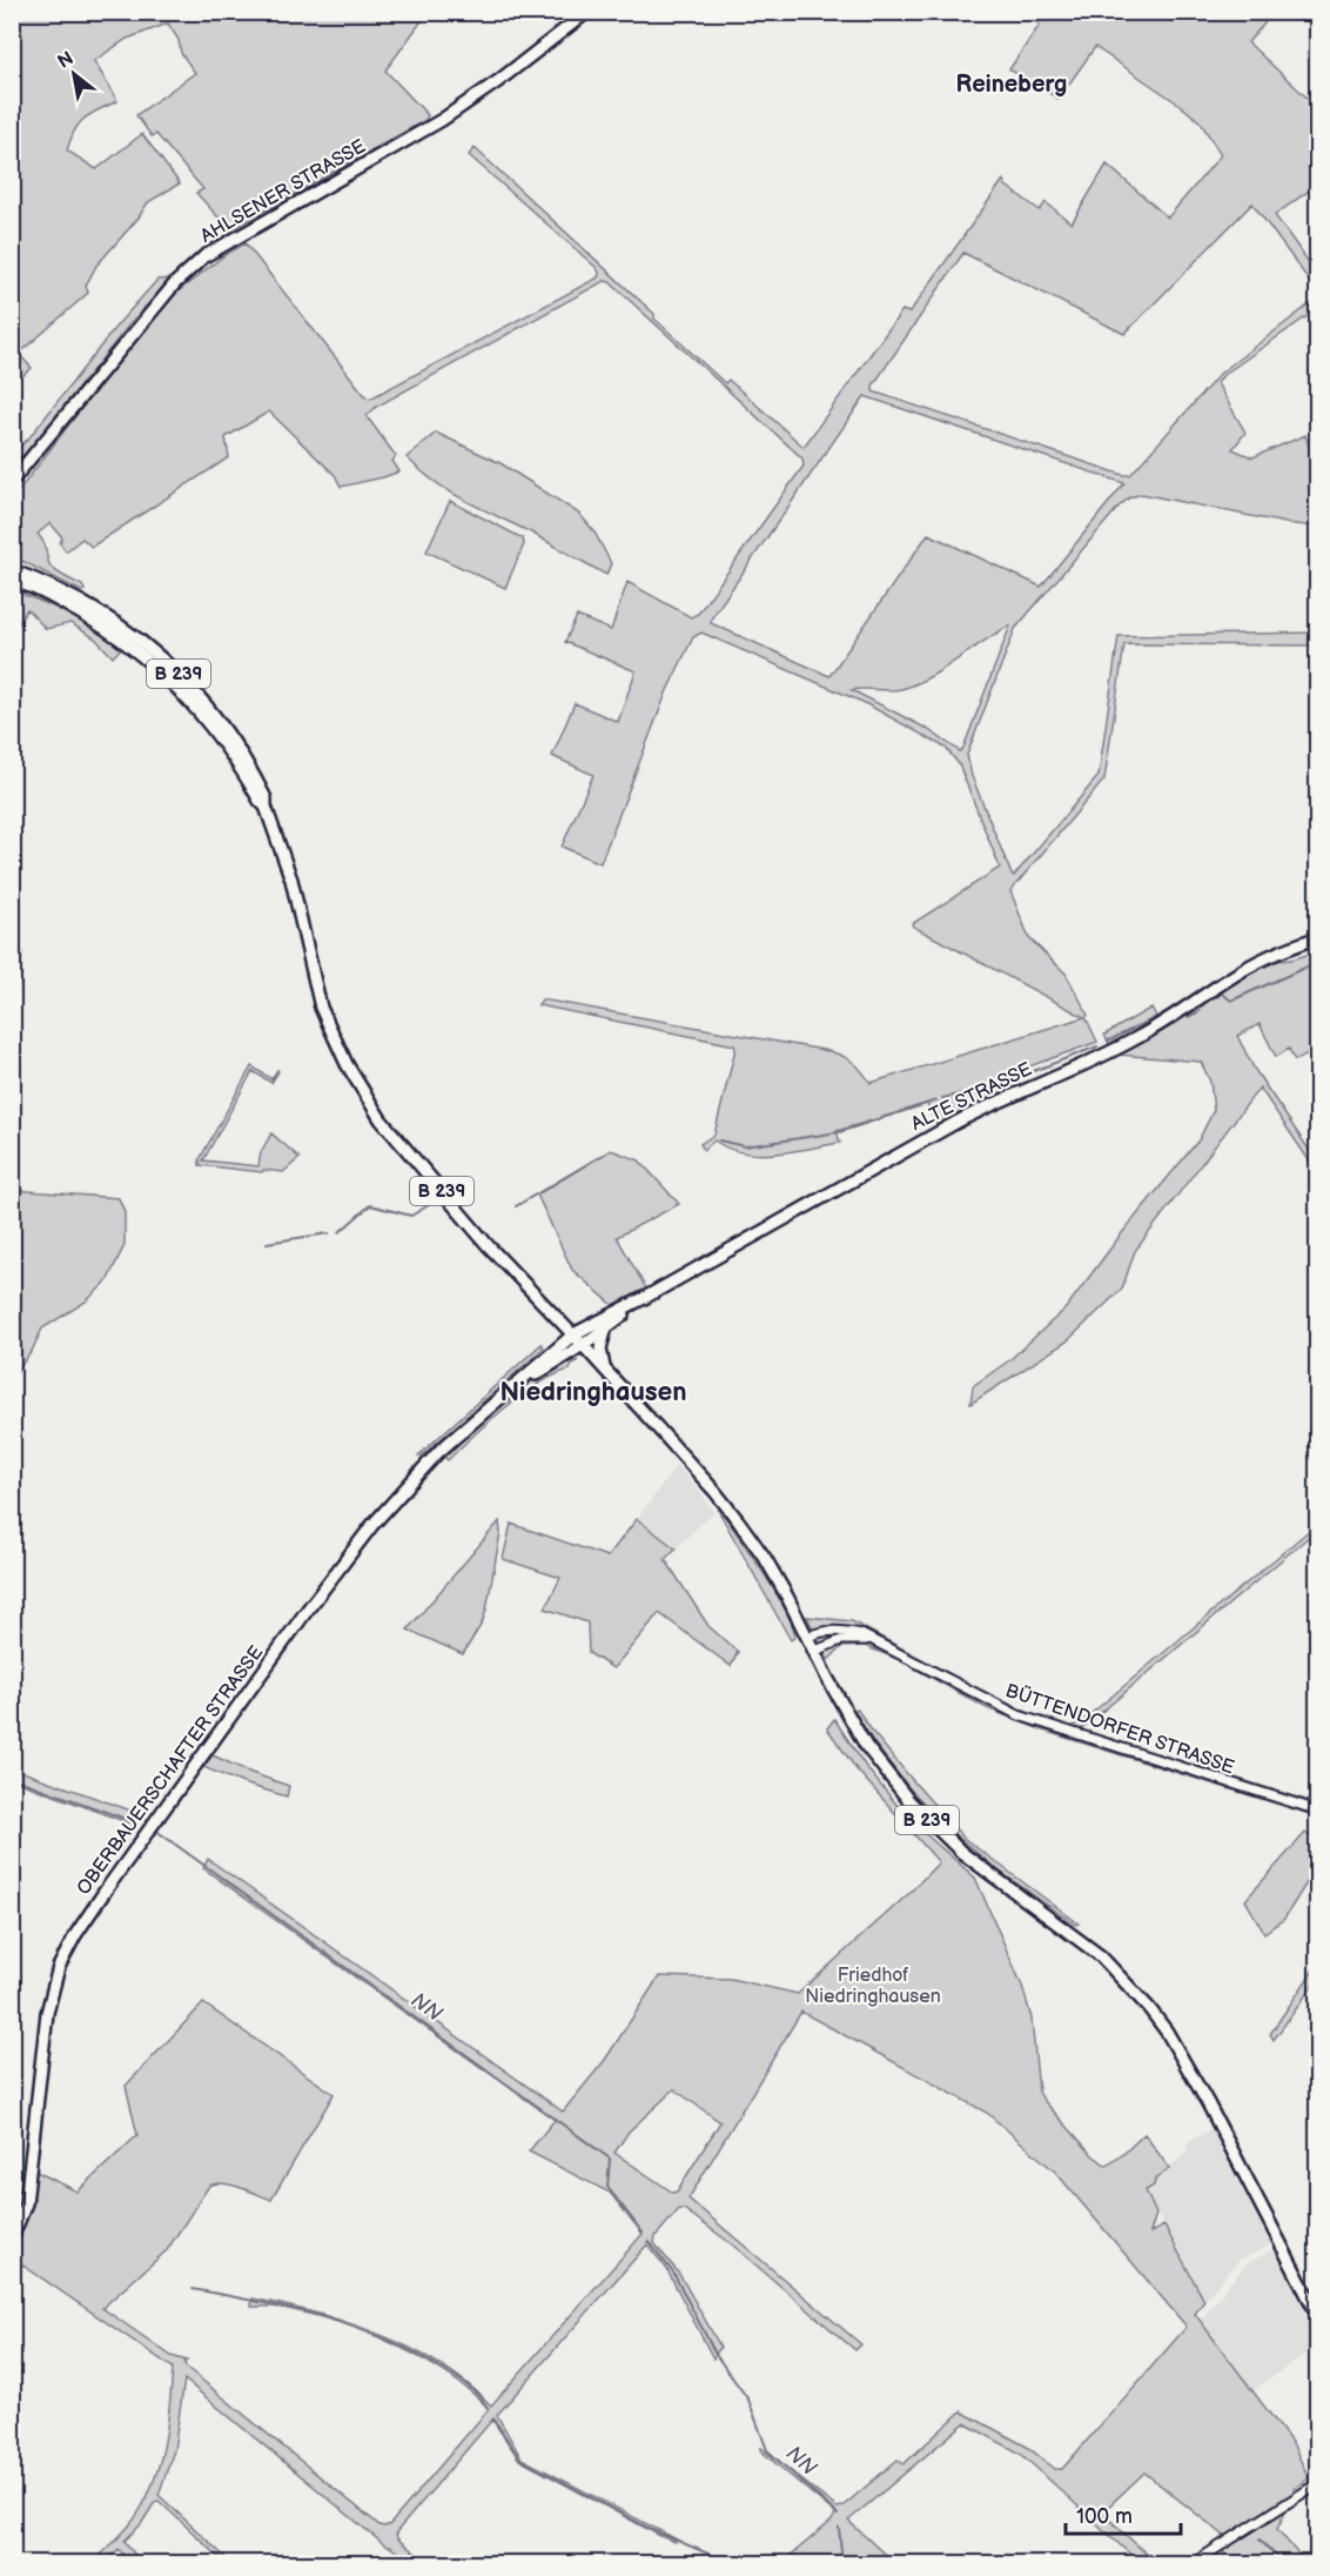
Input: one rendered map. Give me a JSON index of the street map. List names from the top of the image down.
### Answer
{
  "streets": {
    "main road": [
      "AHLSENER STRASSE",
      "B 239",
      "ALTE STRASSE",
      "OBERBAUERSCHAFTER STRASSE"
    ],
    "street": ["BÜTTENDORFER STRASSE"]
  },
  "crossings": [
    ["B 239", "ALTE STRASSE"],
    ["B 239", "BÜTTENDORFER STRASSE"],
    ["B 239", "OBERBAUERSCHAFTER STRASSE"],
    ["ALTE STRASSE", "OBERBAUERSCHAFTER STRASSE"]
  ],
  "districts": ["Reineberg", "Niedringhausen"],
  "water": ["NN"],
  "parks": ["Friedhof Niedringhausen"],
  "scale_bar": "100 m",
  "north": "top left"
}
